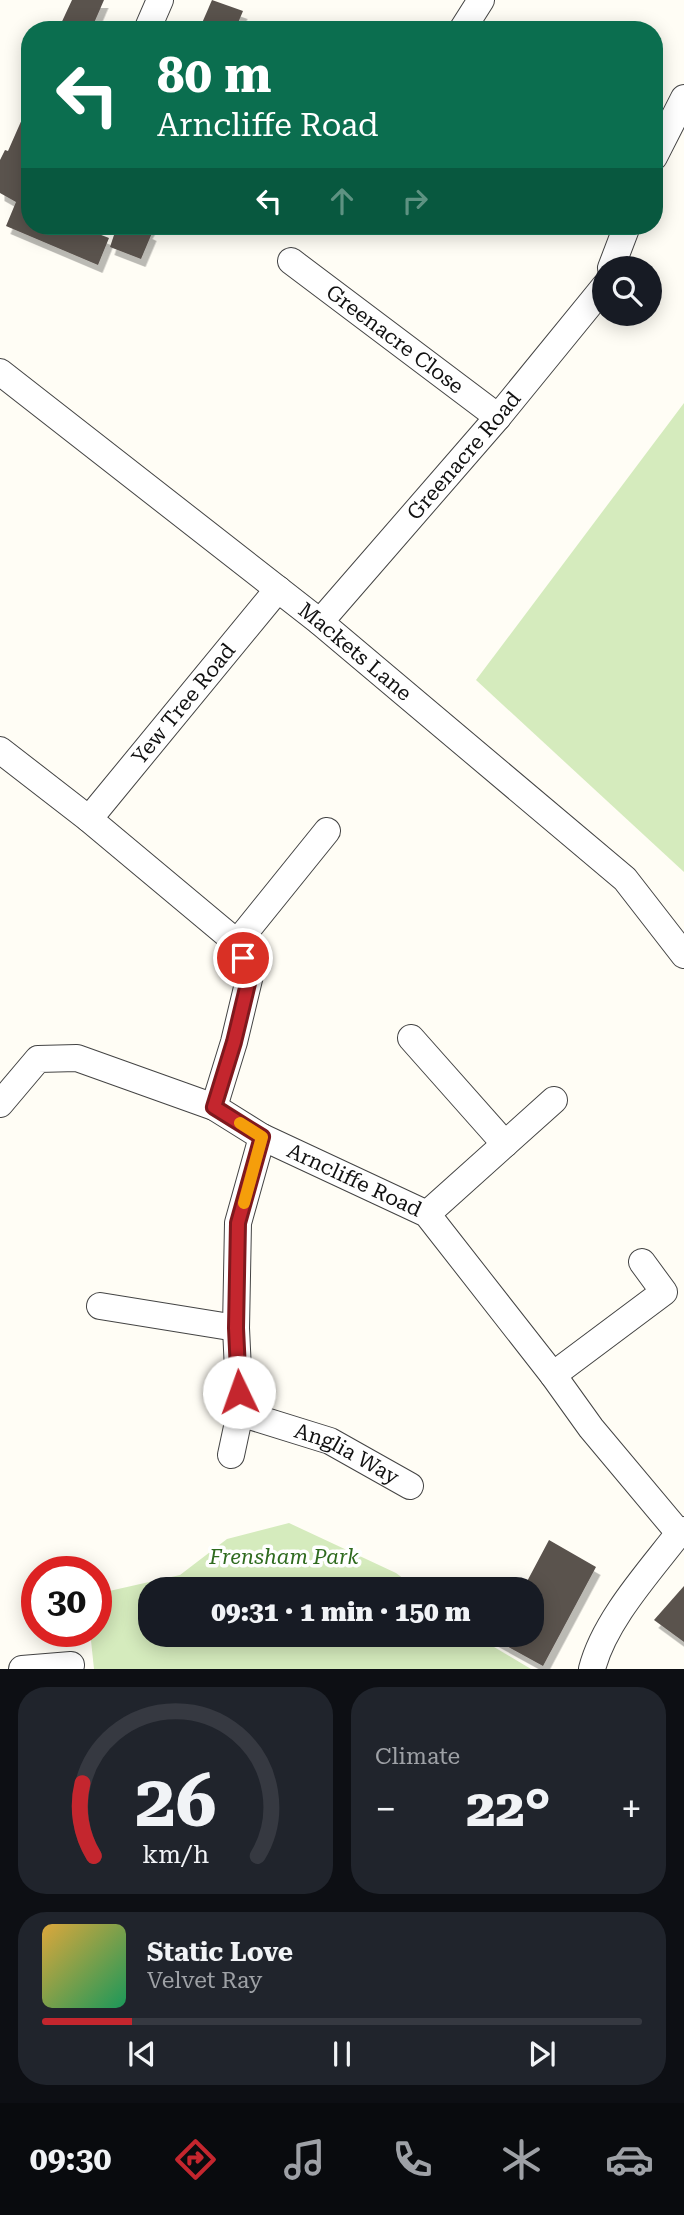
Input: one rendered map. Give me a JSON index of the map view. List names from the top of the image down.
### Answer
{
  "streets": {
    "street": [
      "Greenacre Close",
      "Greenacre Road",
      "Mackets Lane",
      "Yew Tree Road",
      "Arncliffe Road",
      "Anglia Way"
    ]
  },
  "crossings": [
    ["Greenacre Close", "Greenacre Road"],
    ["Greenacre Road", "Mackets Lane"],
    ["Mackets Lane", "Yew Tree Road"]
  ],
  "parks": ["Frensham Park"],
  "page": {
    "turn": ["80 m", "Arncliffe Road"],
    "limit": "30",
    "trip": "09:31 · 1 min · 150 m",
    "tile": "Climate",
    "heat": ["−", "22°", "+"],
    "song": ["Static Love", "Velvet Ray"],
    "tabs": "09:30",
    "gauge": ["26", "km/h"]
  }
}
